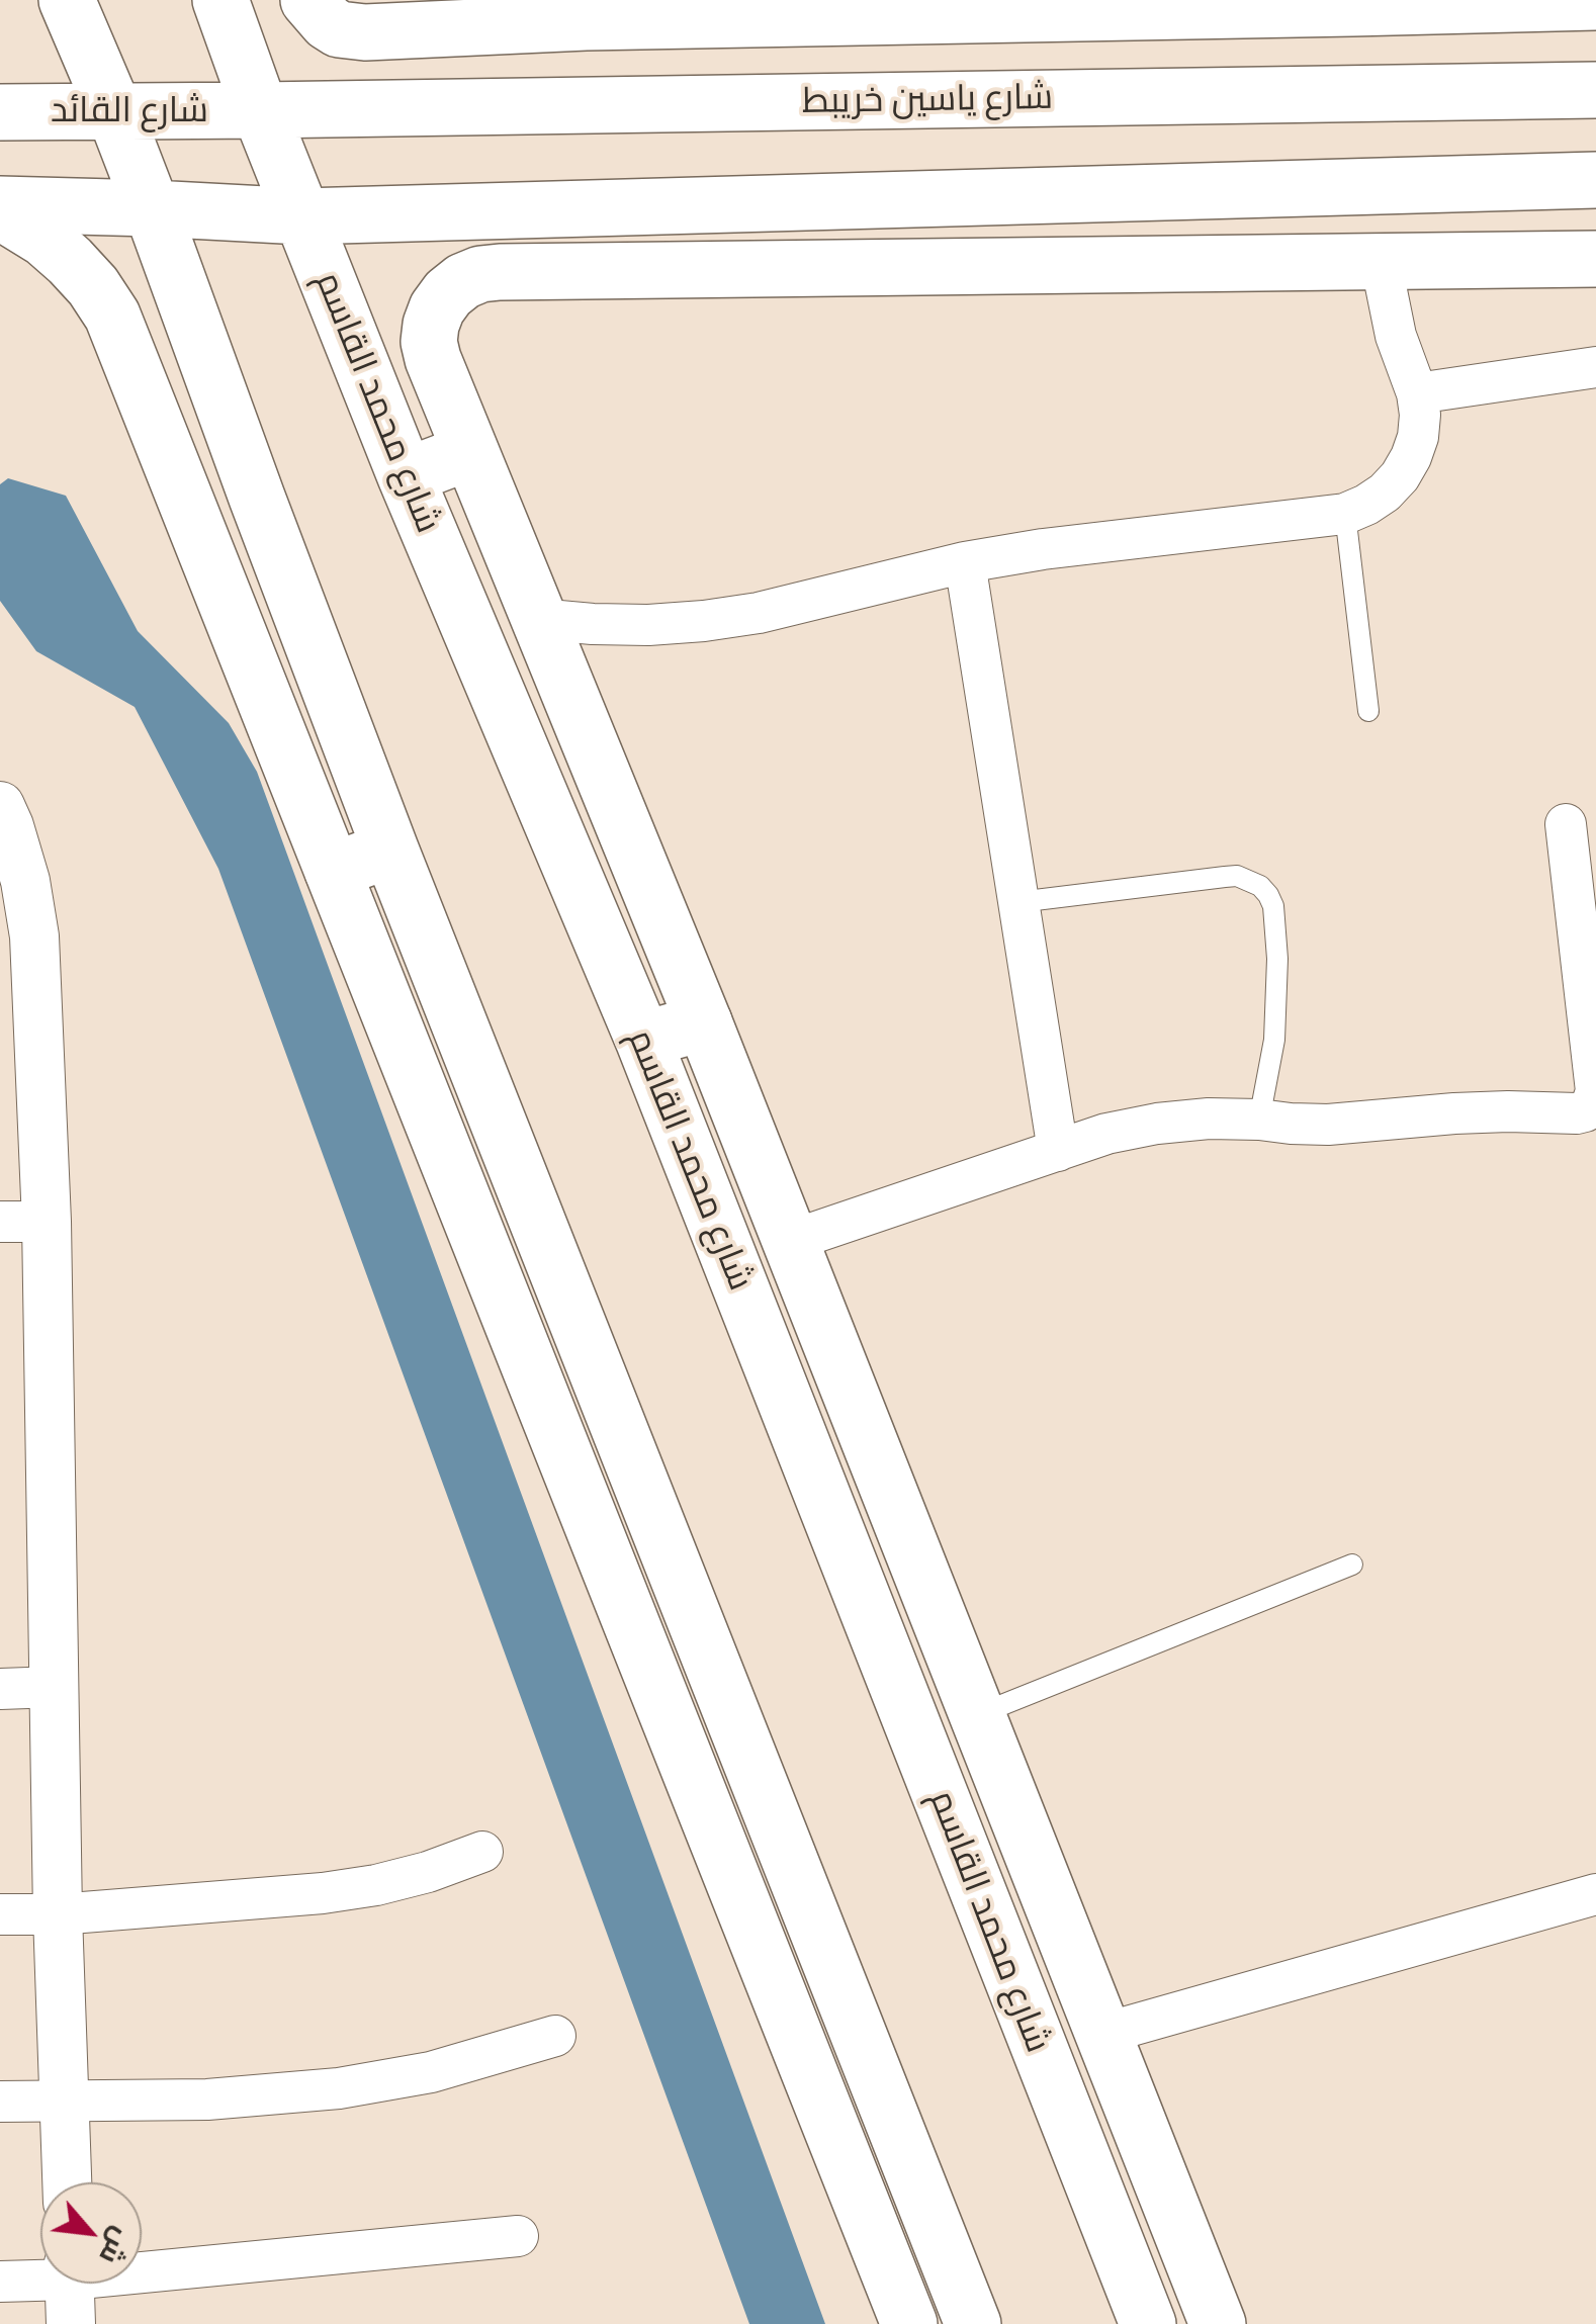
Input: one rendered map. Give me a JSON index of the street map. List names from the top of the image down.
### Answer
{
  "streets": {
    "main road": ["شارع ياسين خريبط", "شارع القائد", "شارع محمد القاسم"]
  },
  "crossings": [
    ["شارع ياسين خريبط", "شارع القائد"],
    ["شارع ياسين خريبط", "شارع محمد القاسم"],
    ["شارع القائد", "شارع محمد القاسم"]
  ],
  "north": "bottom right"
}
